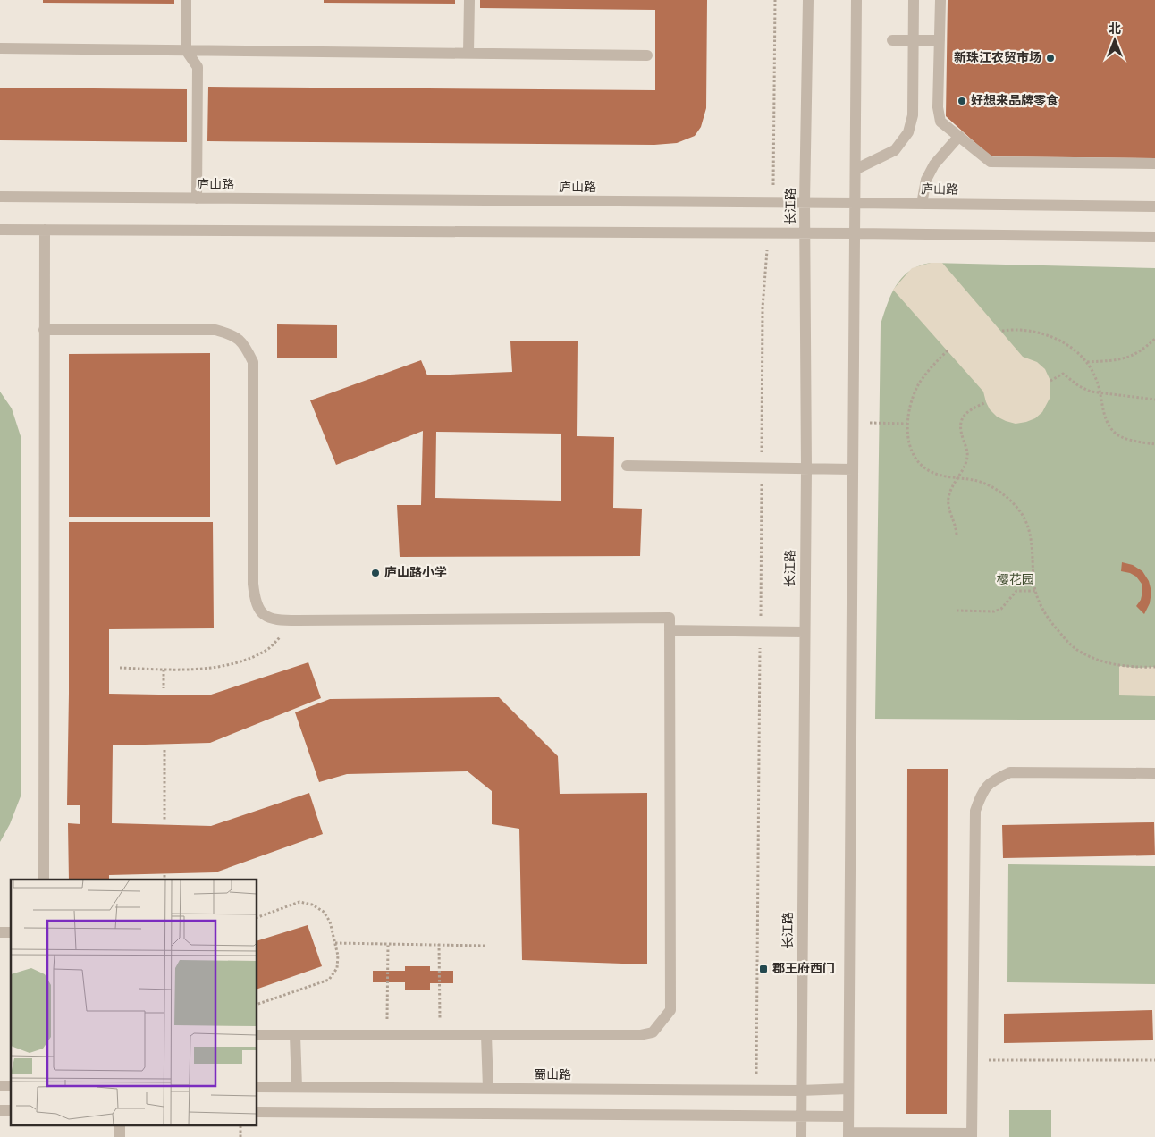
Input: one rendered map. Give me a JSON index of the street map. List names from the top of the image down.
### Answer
{
  "streets": {
    "street": ["庐山路", "长江路", "蜀山路"]
  },
  "crossings": [
    ["庐山路", "长江路"],
    ["长江路", "蜀山路"]
  ],
  "parks": ["樱花园"],
  "places": {
    "other": ["新珠江农贸市场", "好想来品牌零食", "庐山路小学"],
    "transit": ["郡王府西门"]
  },
  "north": "top"
}
